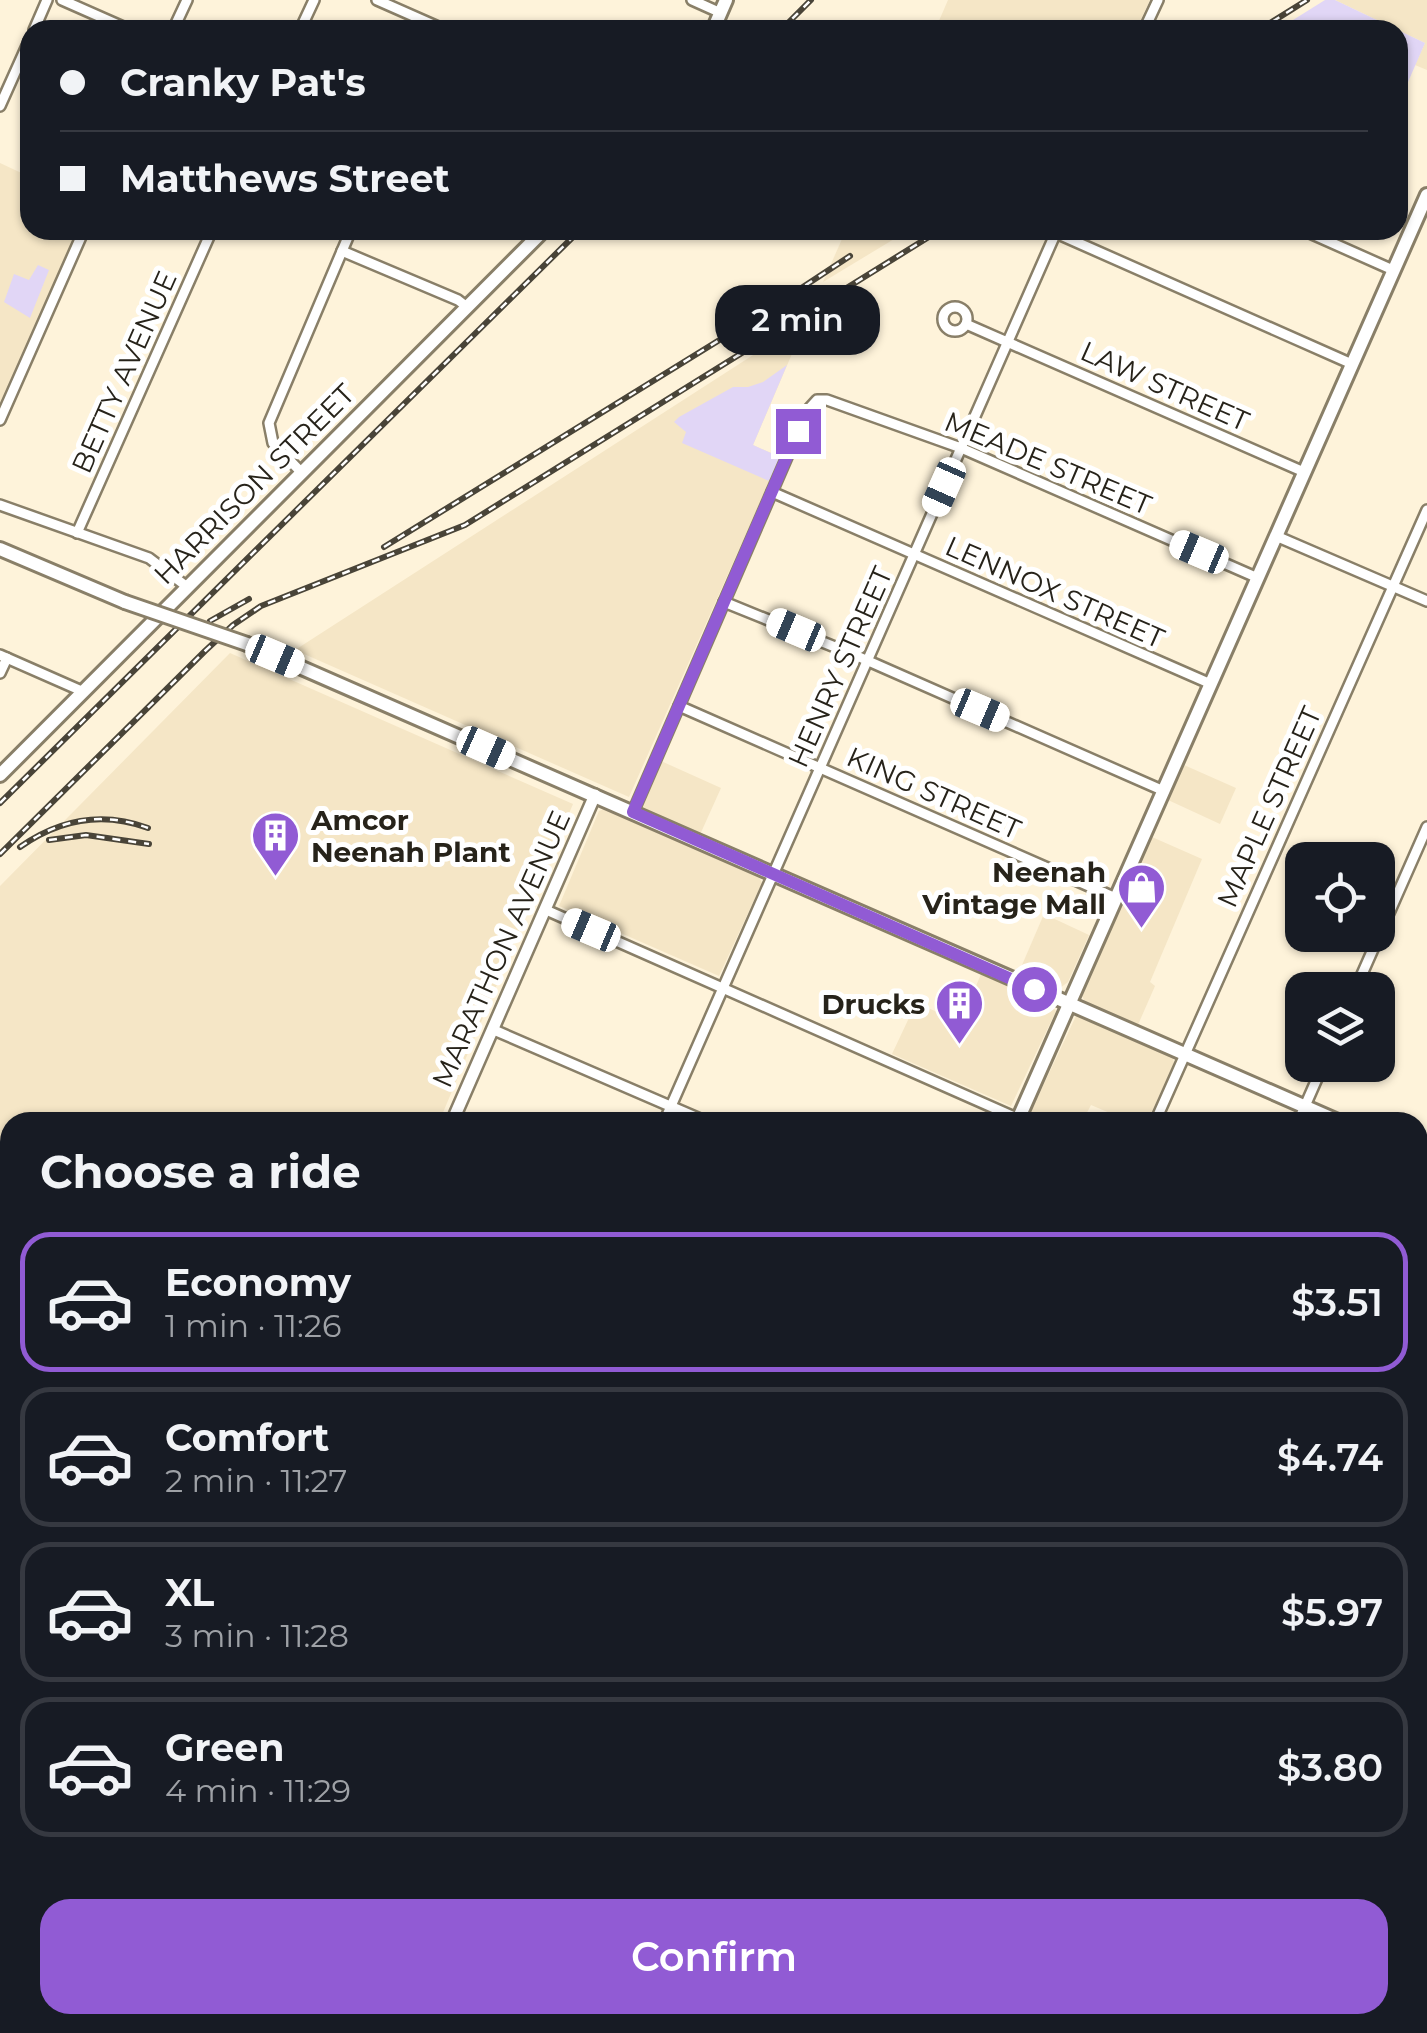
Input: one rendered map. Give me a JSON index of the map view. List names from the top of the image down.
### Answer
{
  "streets": {
    "main road": ["HARRISON STREET"],
    "street": [
      "BETTY AVENUE",
      "LAW STREET",
      "MEADE STREET",
      "LENNOX STREET",
      "HENRY STREET",
      "KING STREET",
      "MAPLE STREET",
      "MARATHON AVENUE"
    ]
  },
  "crossings": [
    ["LAW STREET", "HENRY STREET"],
    ["MEADE STREET", "LENNOX STREET"],
    ["MEADE STREET", "HENRY STREET"],
    ["LENNOX STREET", "HENRY STREET"],
    ["HENRY STREET", "KING STREET"]
  ],
  "places": {
    "building": ["Amcor Neenah Plant", "Drucks"],
    "shop": ["Neenah Vintage Mall"]
  },
  "page": {
    "banner": ["Cranky Pat's", "Matthews Street"],
    "bubble": "2 min",
    "heading": "Choose a ride",
    "list": [
      {
        "name": "Economy",
        "note": "1 min · 11:26",
        "value": "$3.51"
      },
      {
        "name": "Comfort",
        "note": "2 min · 11:27",
        "value": "$4.74"
      },
      {
        "name": "XL",
        "note": "3 min · 11:28",
        "value": "$5.97"
      },
      {
        "name": "Green",
        "note": "4 min · 11:29",
        "value": "$3.80"
      }
    ],
    "buttons": "Confirm"
  }
}
